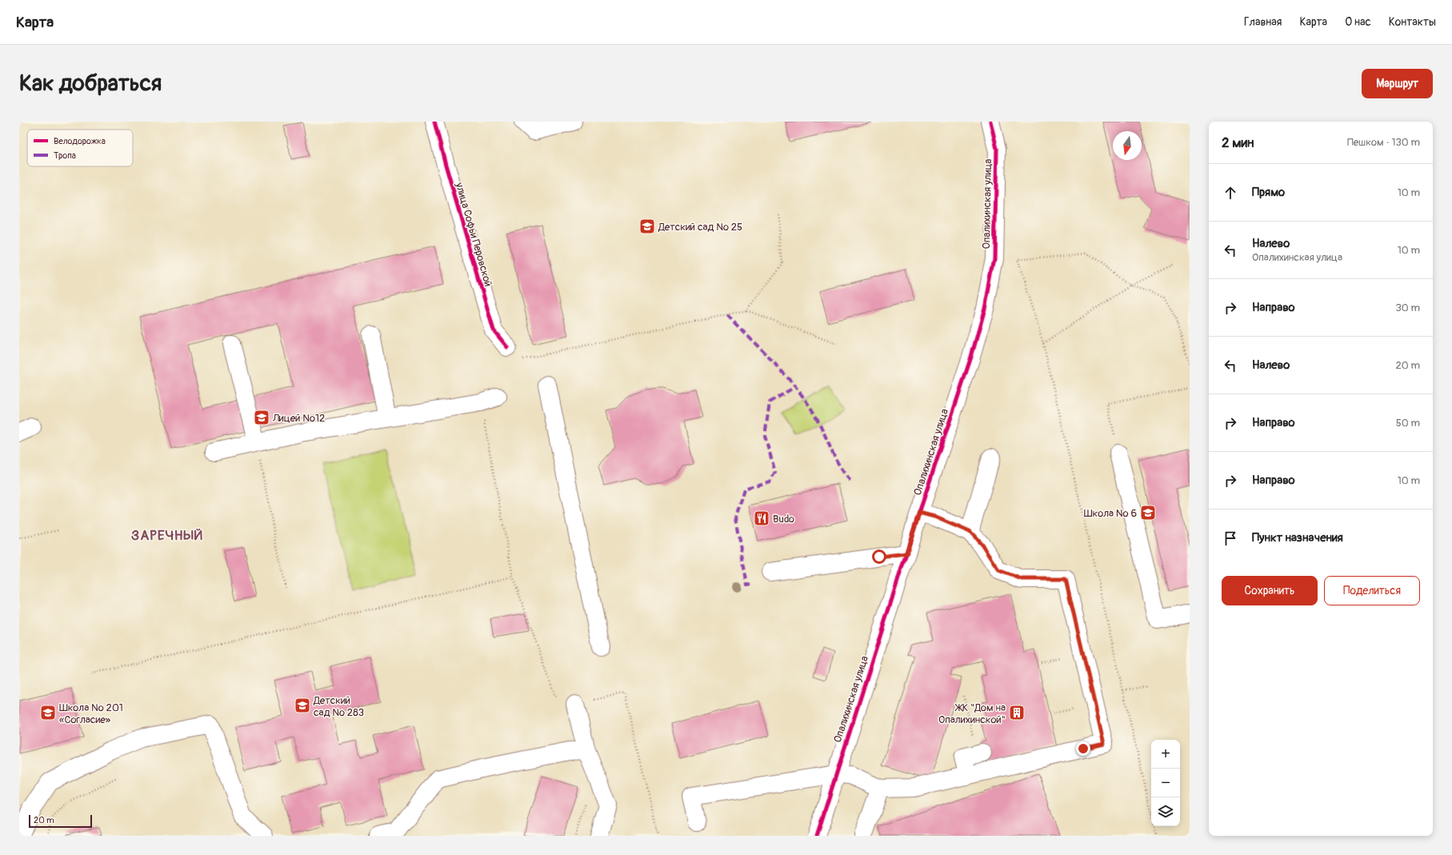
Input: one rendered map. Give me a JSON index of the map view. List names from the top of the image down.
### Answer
{
  "streets": {
    "street": ["Опалихинская улица", "улица Софьи Перовской"]
  },
  "districts": ["ЗАРЕЧНЫЙ"],
  "places": {
    "school or university": [
      "Детский сад № 25",
      "Лицей №12",
      "Школа № 6",
      "Детский сад № 283",
      "Школа № 201 «Согласие»"
    ],
    "restaurant": ["Budo"],
    "building": ["ЖК \"Дом на Опалихинской\""]
  },
  "legend": ["Велодорожка", "Тропа"],
  "scale_bar": "20 m",
  "north": "bottom",
  "page": {
    "header": "Карта",
    "nav": [
      "Главная",
      "Карта",
      "О нас",
      "Контакты"
    ],
    "buttons": [
      "Маршрут",
      ["Сохранить", "Поделиться"]
    ],
    "title": "Как добраться",
    "heading": ["2 мин", "Пешком · 130 m"],
    "list": [
      ["Прямо", "10 m"],
      ["Налево", "Опалихинская улица", "10 m"],
      ["Направо", "30 m"],
      ["Налево", "20 m"],
      ["Направо", "50 m"],
      ["Направо", "10 m"],
      "Пункт назначения"
    ],
    "map_buttons": ["+", "−"],
    "scale": "20 m"
  }
}
